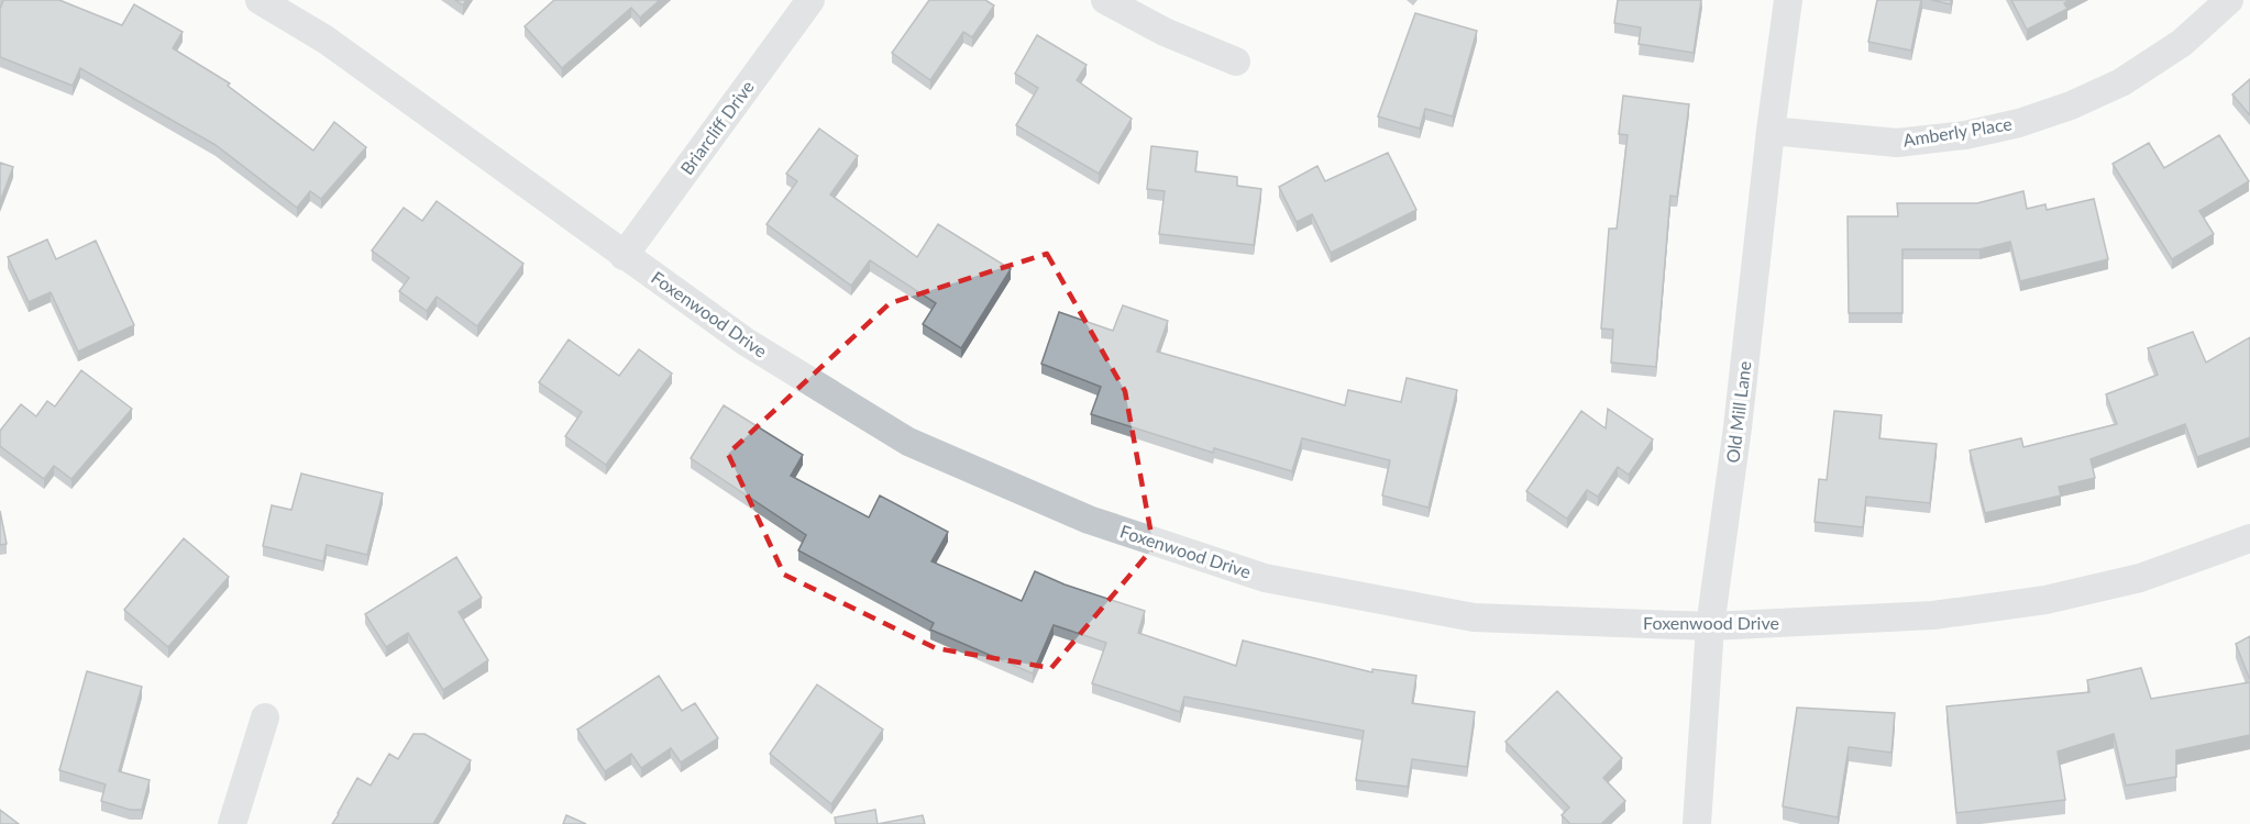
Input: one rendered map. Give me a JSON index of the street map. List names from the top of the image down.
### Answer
{
  "streets": {
    "street": [
      "Briarcliff Drive",
      "Amberly Place",
      "Foxenwood Drive",
      "Old Mill Lane"
    ]
  },
  "crossings": [
    ["Briarcliff Drive", "Foxenwood Drive"],
    ["Amberly Place", "Old Mill Lane"],
    ["Foxenwood Drive", "Old Mill Lane"]
  ]
}
